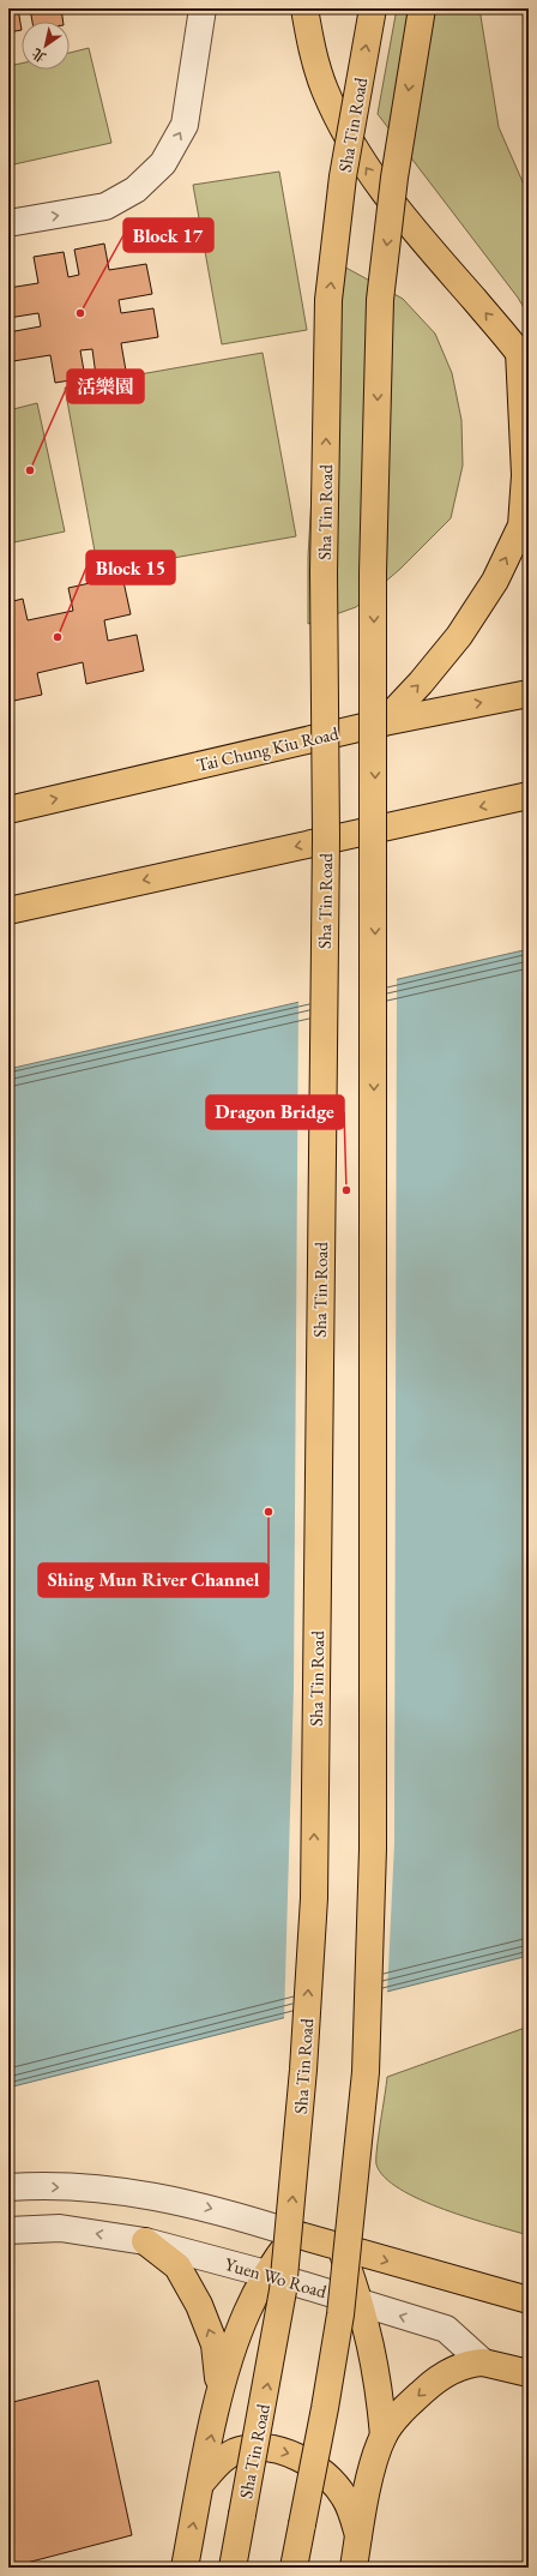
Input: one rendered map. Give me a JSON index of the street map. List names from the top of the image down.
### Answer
{
  "streets": {
    "main road": ["Sha Tin Road", "Tai Chung Kiu Road", "Yuen Wo Road"]
  },
  "places": [
    "Block 17",
    "活樂園",
    "Block 15",
    "Dragon Bridge",
    "Shing Mun River Channel"
  ],
  "north": "bottom left"
}
